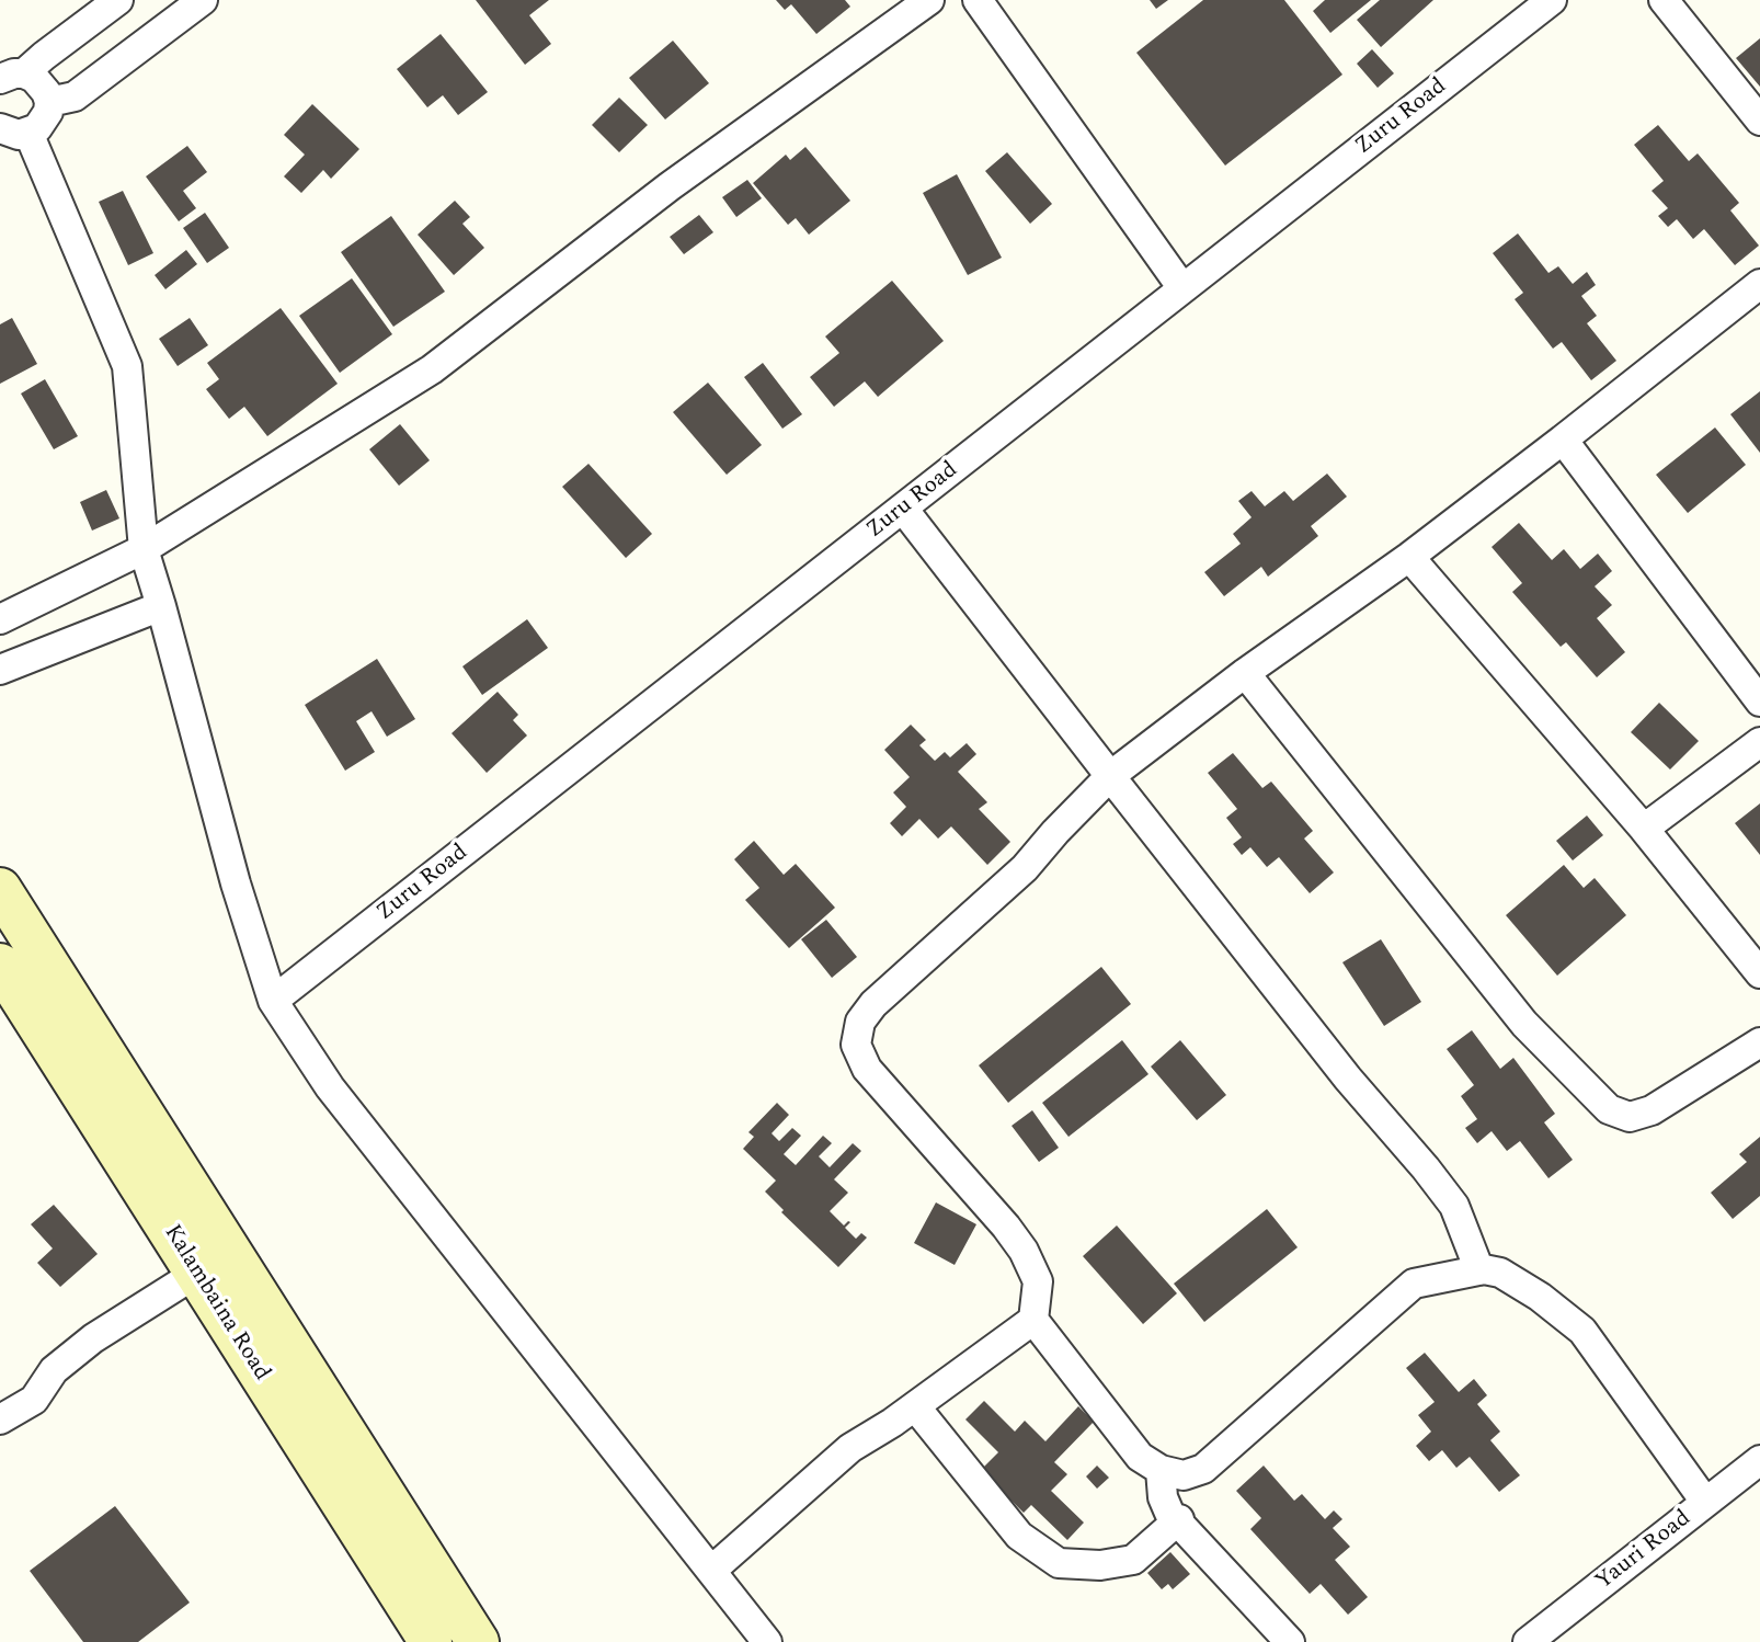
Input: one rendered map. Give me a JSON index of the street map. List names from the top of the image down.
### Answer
{
  "streets": {
    "main road": ["Kalambaina Road"],
    "street": ["Zuru Road", "Yauri Road"]
  }
}
